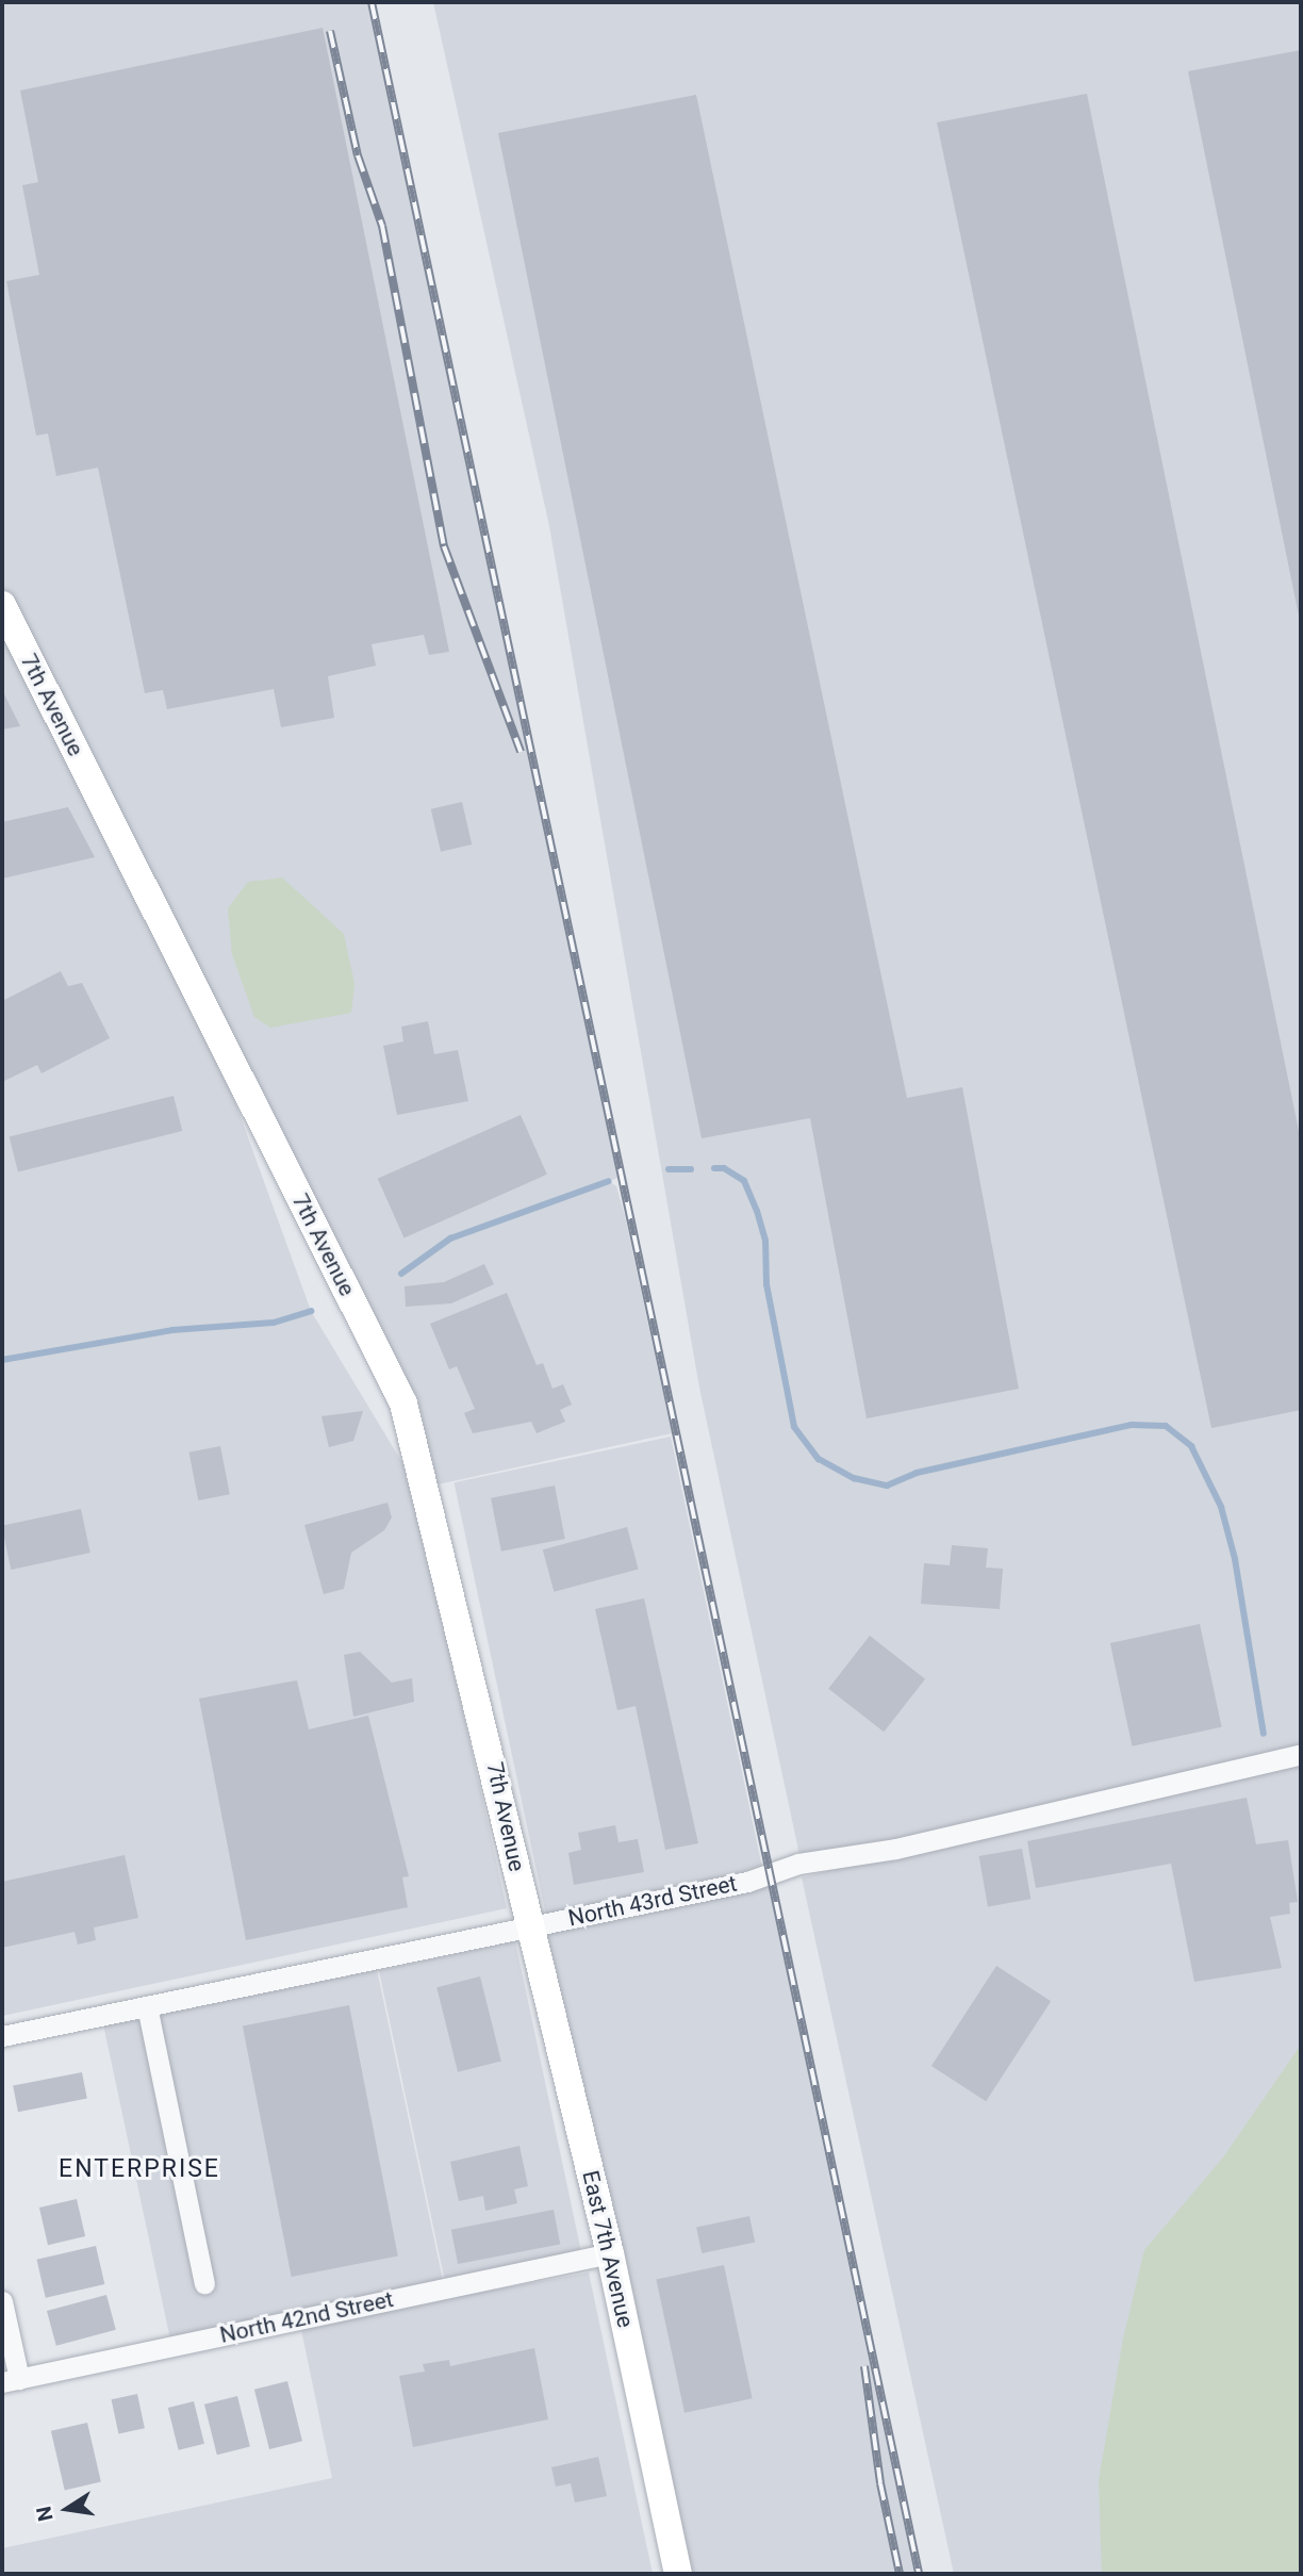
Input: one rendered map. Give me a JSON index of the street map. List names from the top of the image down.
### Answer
{
  "streets": {
    "street": [
      "7th Avenue",
      "North 43rd Street",
      "East 7th Avenue",
      "North 42nd Street"
    ]
  },
  "crossings": [
    ["7th Avenue", "North 43rd Street"],
    ["7th Avenue", "East 7th Avenue"],
    ["North 43rd Street", "East 7th Avenue"],
    ["East 7th Avenue", "North 42nd Street"]
  ],
  "districts": ["ENTERPRISE"],
  "north": "left"
}
